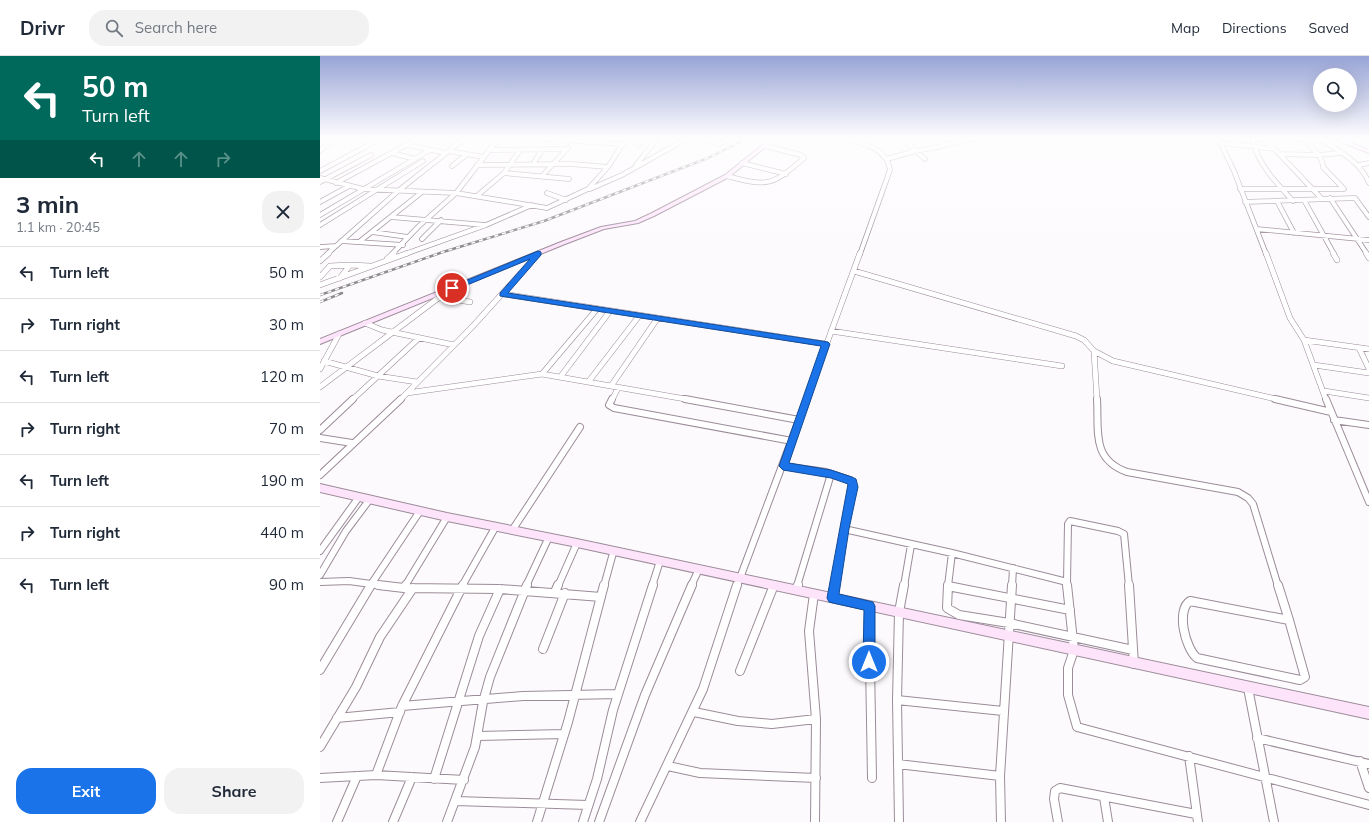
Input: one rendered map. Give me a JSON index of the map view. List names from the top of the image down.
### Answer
{
  "page": {
    "header": "Drivr",
    "search": "Search here",
    "nav": ["Map", "Directions", "Saved"],
    "turn": ["50 m", "Turn left"],
    "heading": ["3 min", "1.1 km · 20:45"],
    "list": [
      {
        "name": "Turn left",
        "value": "50 m"
      },
      {
        "name": "Turn right",
        "value": "30 m"
      },
      {
        "name": "Turn left",
        "value": "120 m"
      },
      {
        "name": "Turn right",
        "value": "70 m"
      },
      {
        "name": "Turn left",
        "value": "190 m"
      },
      {
        "name": "Turn right",
        "value": "440 m"
      },
      {
        "name": "Turn left",
        "value": "90 m"
      }
    ],
    "buttons": ["Exit", "Share"]
  }
}
